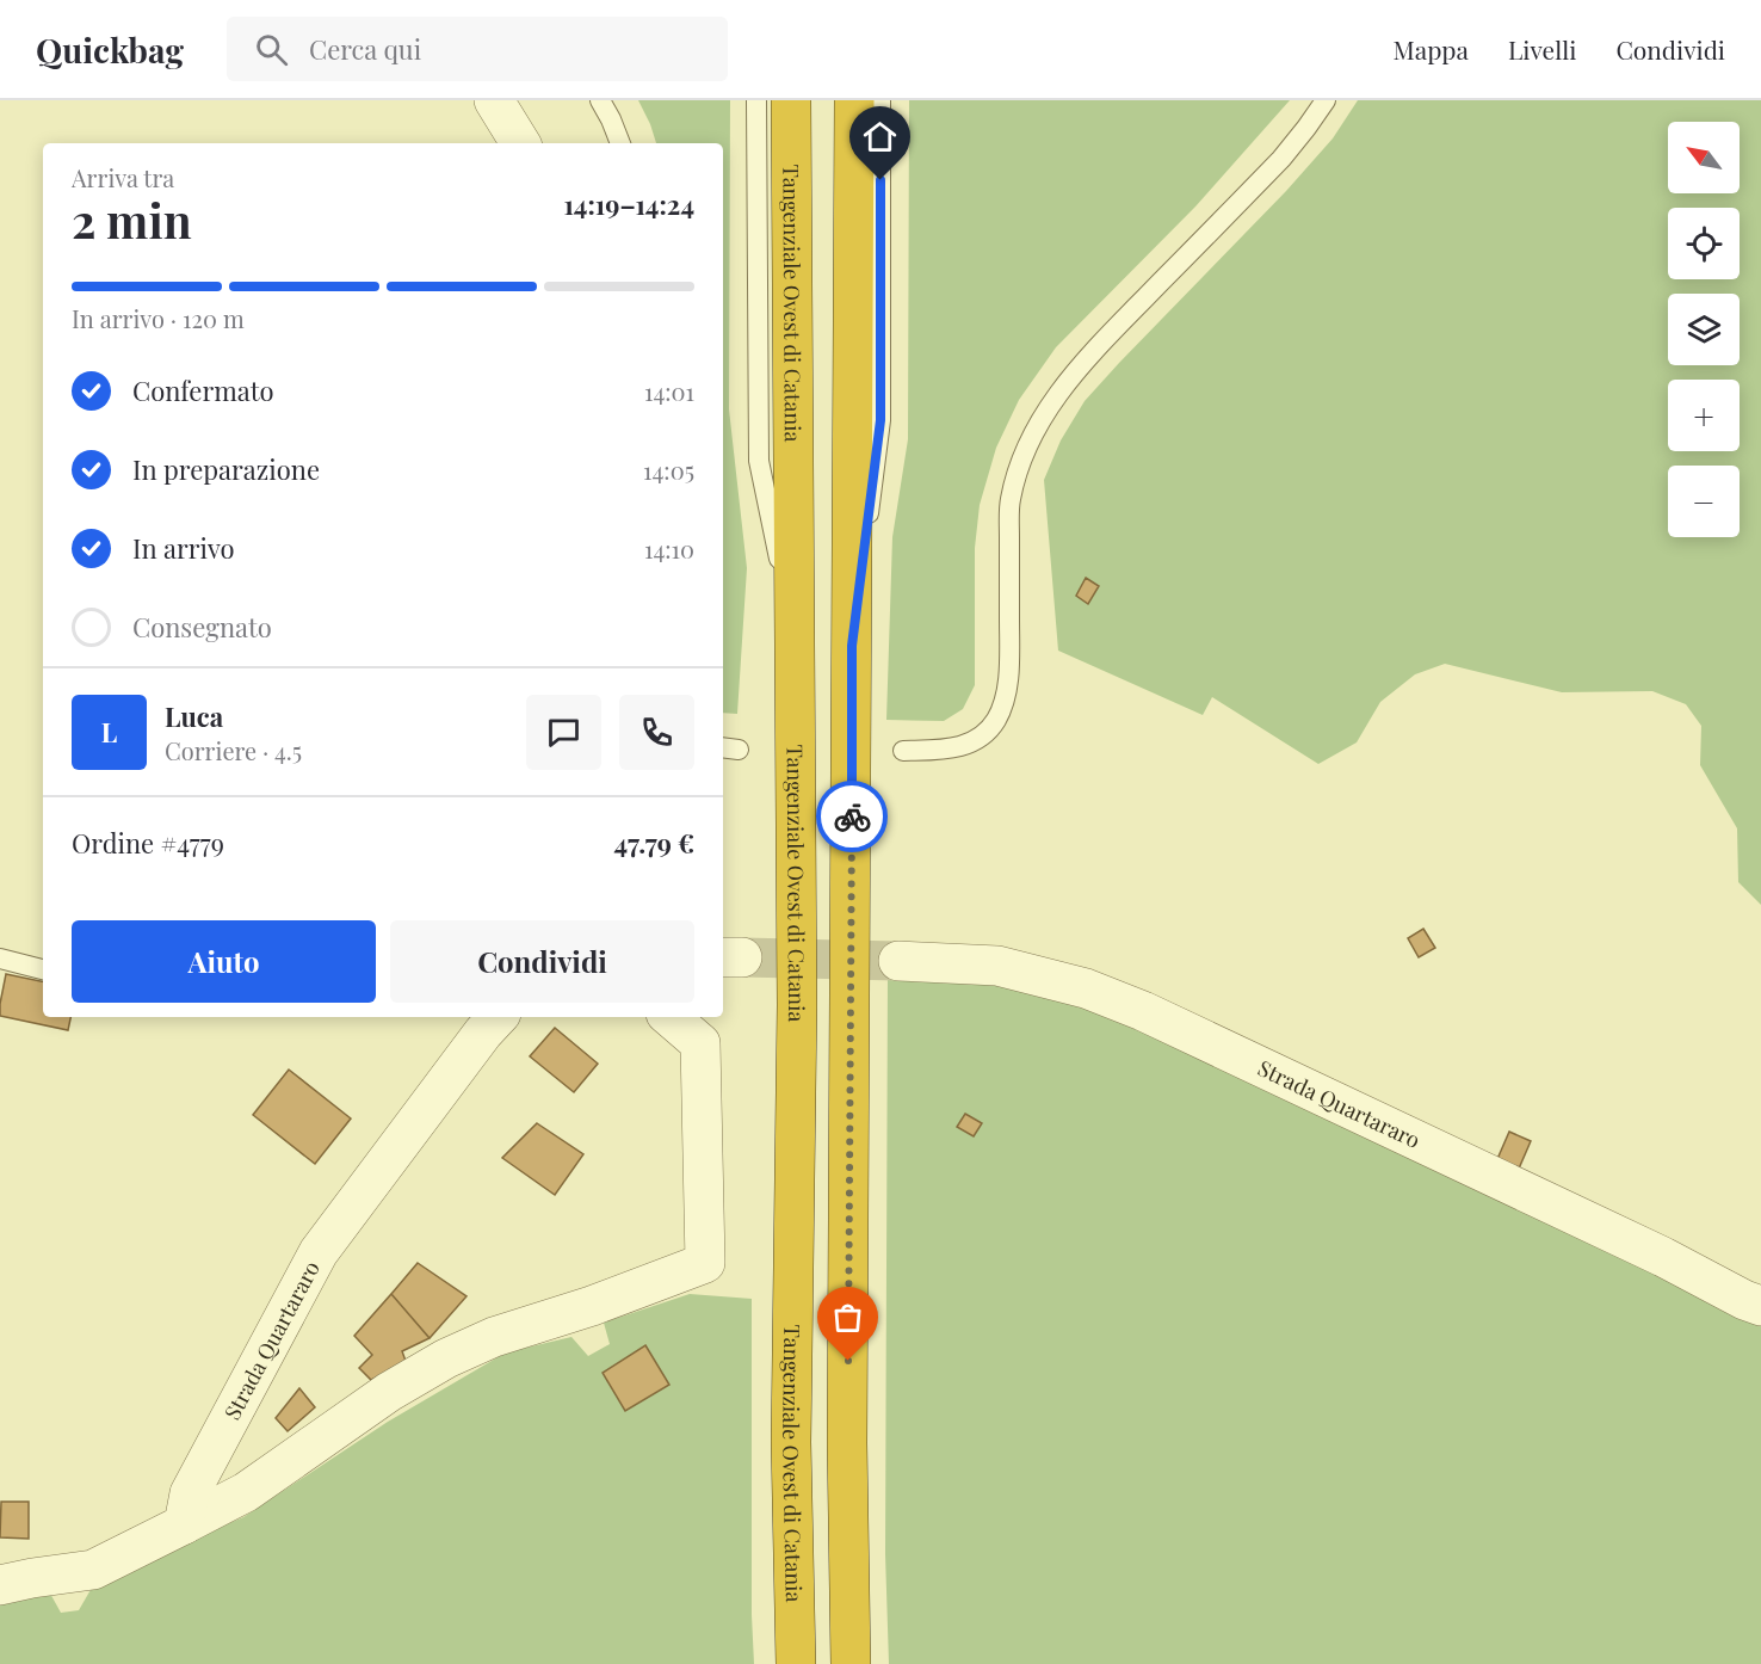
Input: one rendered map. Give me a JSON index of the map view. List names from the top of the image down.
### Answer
{
  "streets": {
    "highway": ["Tangenziale Ovest di Catania"],
    "street": ["Strada Quartararo"]
  },
  "north": "top left",
  "page": {
    "header": "Quickbag",
    "search": "Cerca qui",
    "nav": ["Mappa", "Livelli", "Condividi"],
    "map_buttons": ["+", "−"],
    "heading": ["2 min", "Arriva tra", "14:19–14:24"],
    "panel": [
      "Luca",
      "Corriere · 4.5",
      "Ordine #4779",
      "47.79 €"
    ],
    "bar": "In arrivo · 120 m",
    "list": [
      ["Confermato", "14:01"],
      ["In preparazione", "14:05"],
      ["In arrivo", "14:10"],
      "Consegnato"
    ],
    "round": "L",
    "buttons": ["Aiuto", "Condividi"]
  }
}
